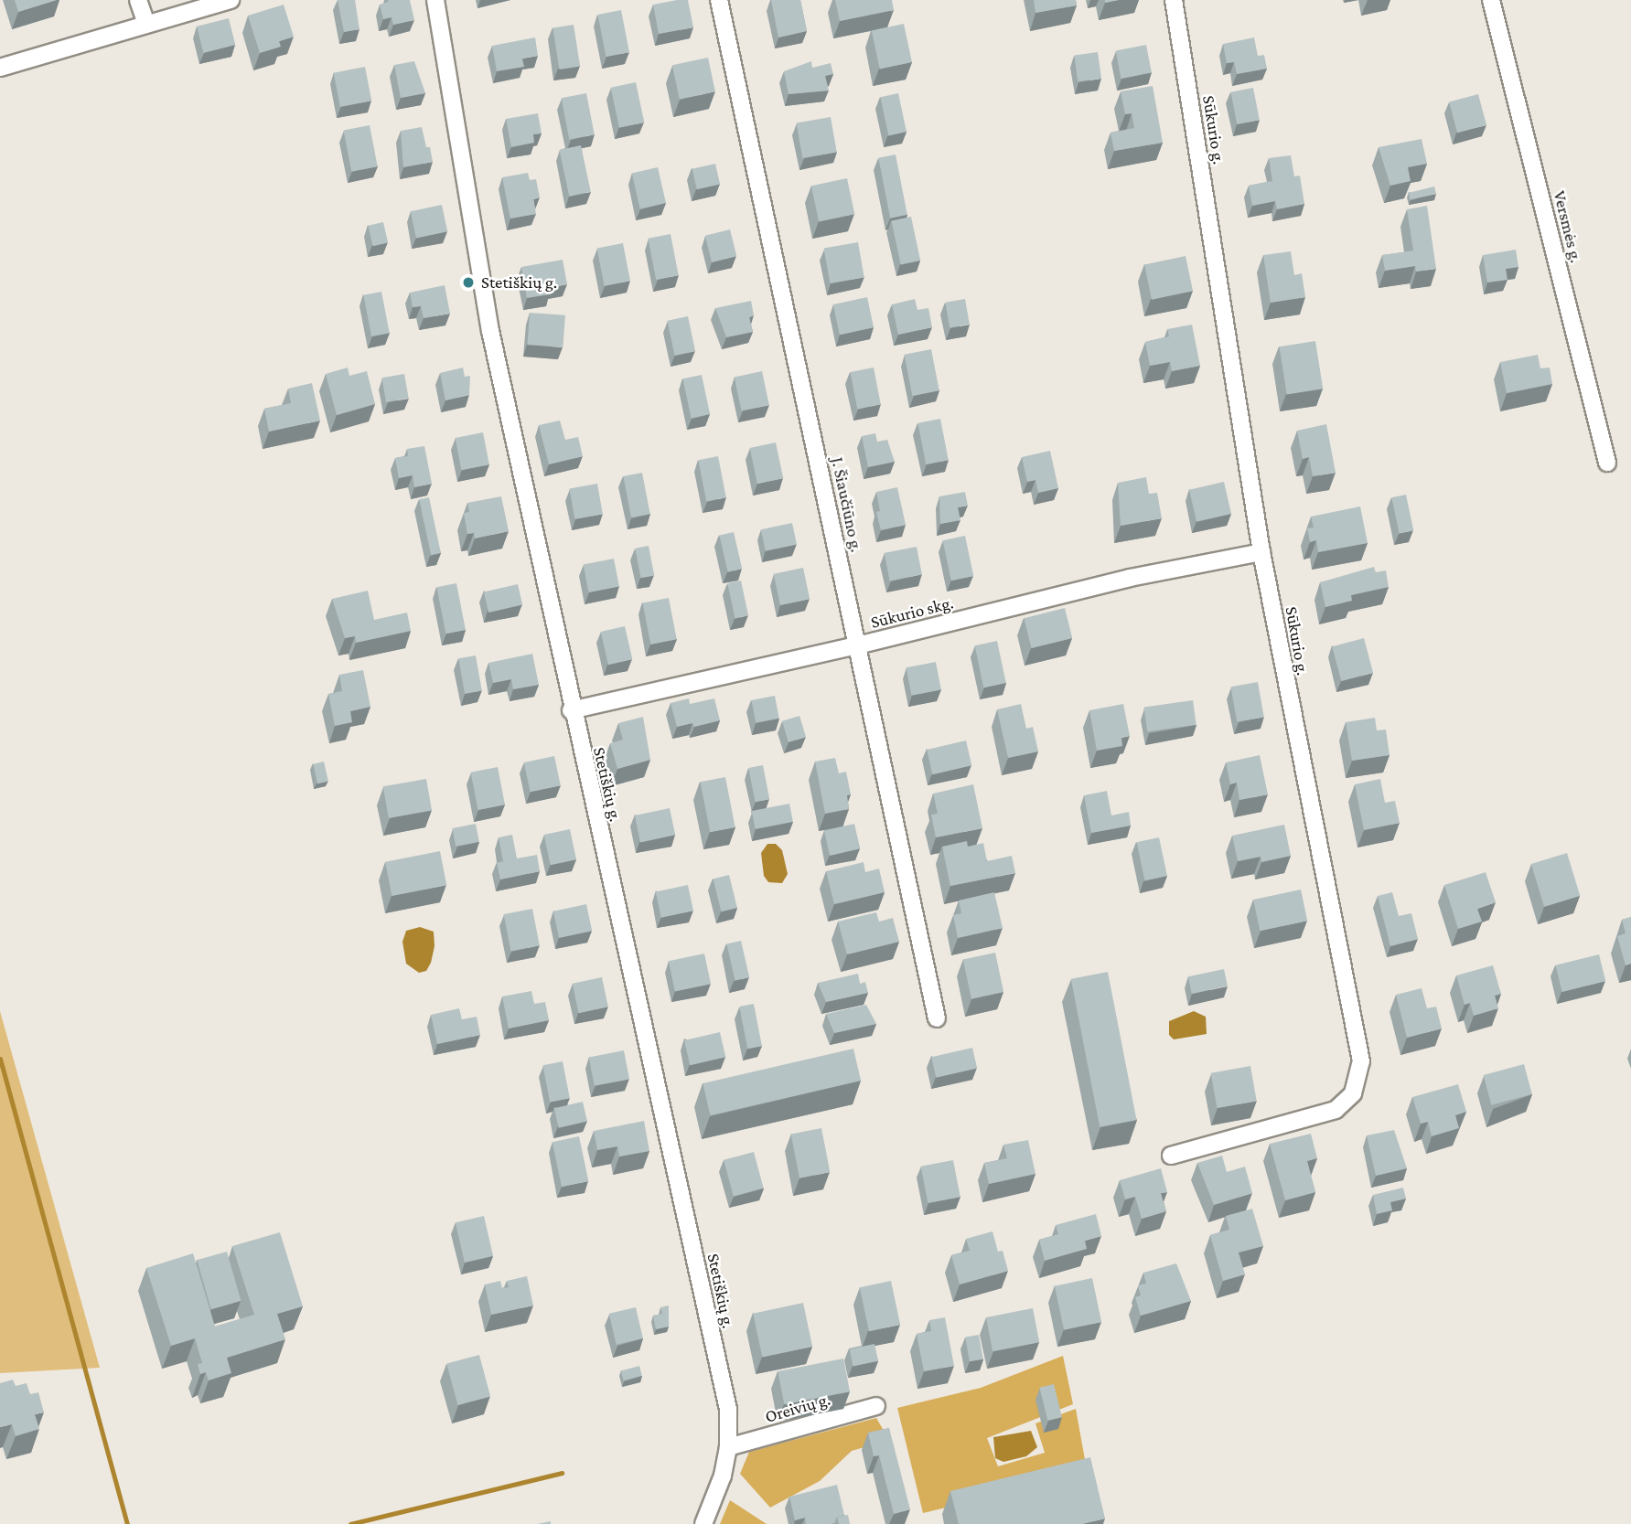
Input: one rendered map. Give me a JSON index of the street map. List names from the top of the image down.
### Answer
{
  "streets": {
    "street": [
      "Sūkurio g.",
      "Versmės g.",
      "J. Šiaučiūno g.",
      "Sūkurio skg.",
      "Stetiškių g.",
      "Oreivių g."
    ]
  },
  "crossings": [
    ["Sūkurio g.", "Sūkurio skg."],
    ["J. Šiaučiūno g.", "Sūkurio skg."],
    ["Sūkurio skg.", "Stetiškių g."],
    ["Stetiškių g.", "Oreivių g."]
  ],
  "places": ["Stetiškių g."]
}
